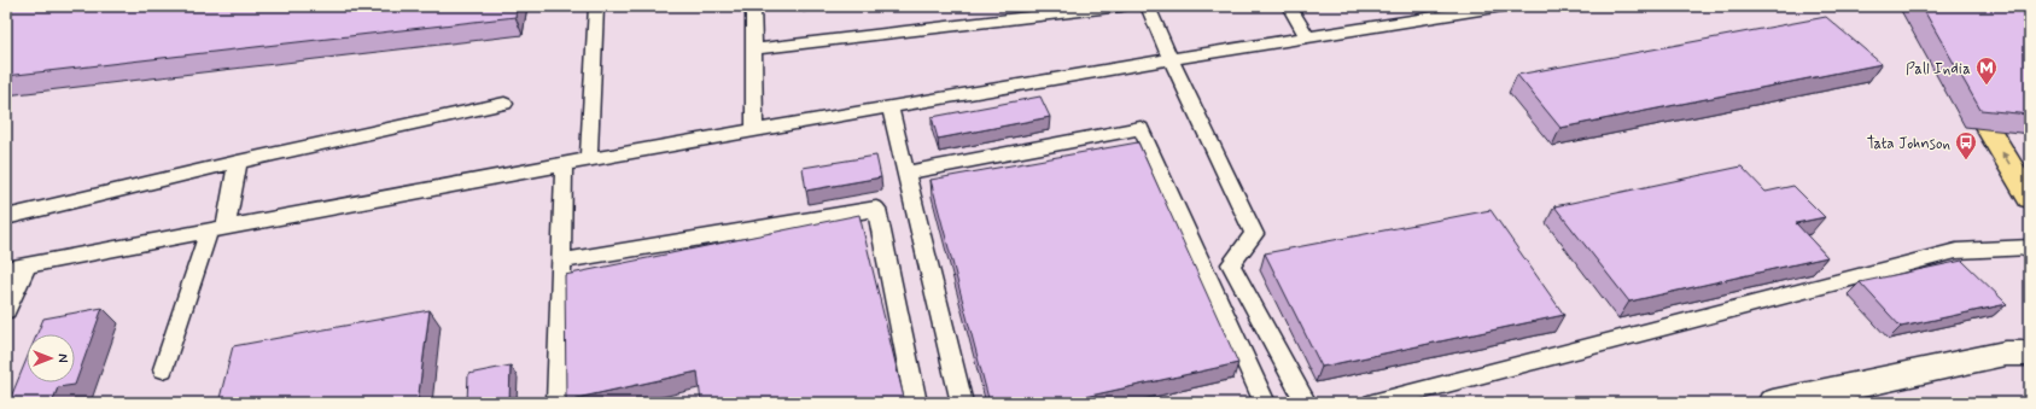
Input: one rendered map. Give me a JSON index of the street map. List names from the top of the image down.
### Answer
{
  "places": {
    "metro station": ["Pall India"],
    "bus stop": ["Tata Johnson"]
  },
  "north": "right"
}
